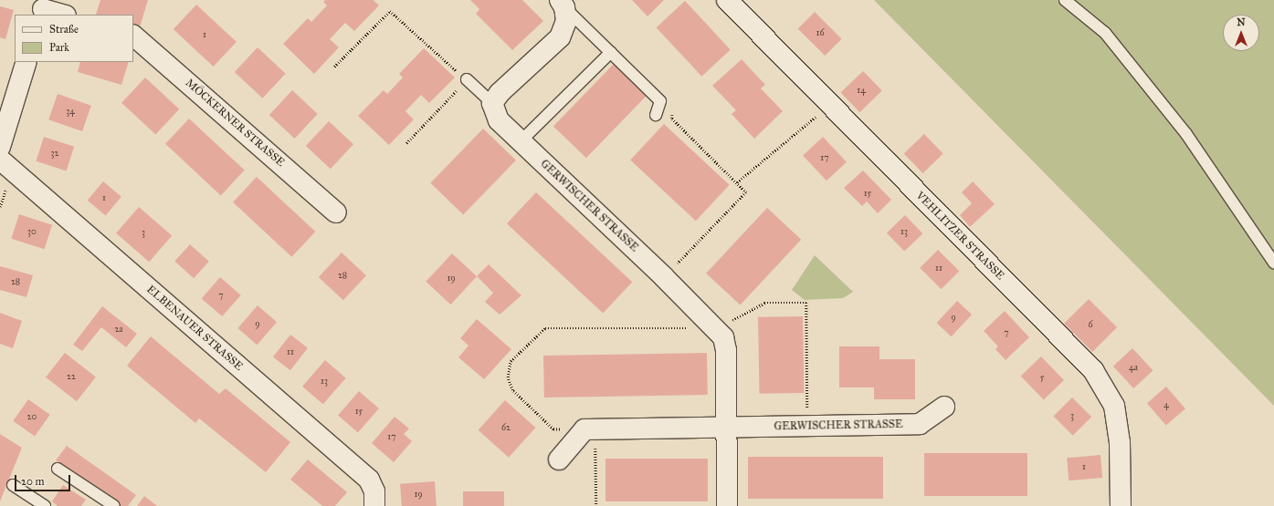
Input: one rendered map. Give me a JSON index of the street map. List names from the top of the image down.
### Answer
{
  "streets": {
    "street": [
      "MÖCKERNER STRASSE",
      "GERWISCHER STRASSE",
      "VEHLITZER STRASSE",
      "ELBENAUER STRASSE"
    ]
  },
  "house_numbers": [
    "16",
    "1",
    "14",
    "34",
    "32",
    "17",
    "15",
    "1",
    "30",
    "13",
    "3",
    "11",
    "28",
    "19",
    "28",
    "7",
    "9",
    "9",
    "6",
    "2a",
    "7",
    "11",
    "4a",
    "22",
    "5",
    "13",
    "4",
    "15",
    "3",
    "20",
    "62",
    "17",
    "1",
    "19"
  ],
  "legend": ["Straße", "Park"],
  "scale_bar": "20 m",
  "north": "top"
}
